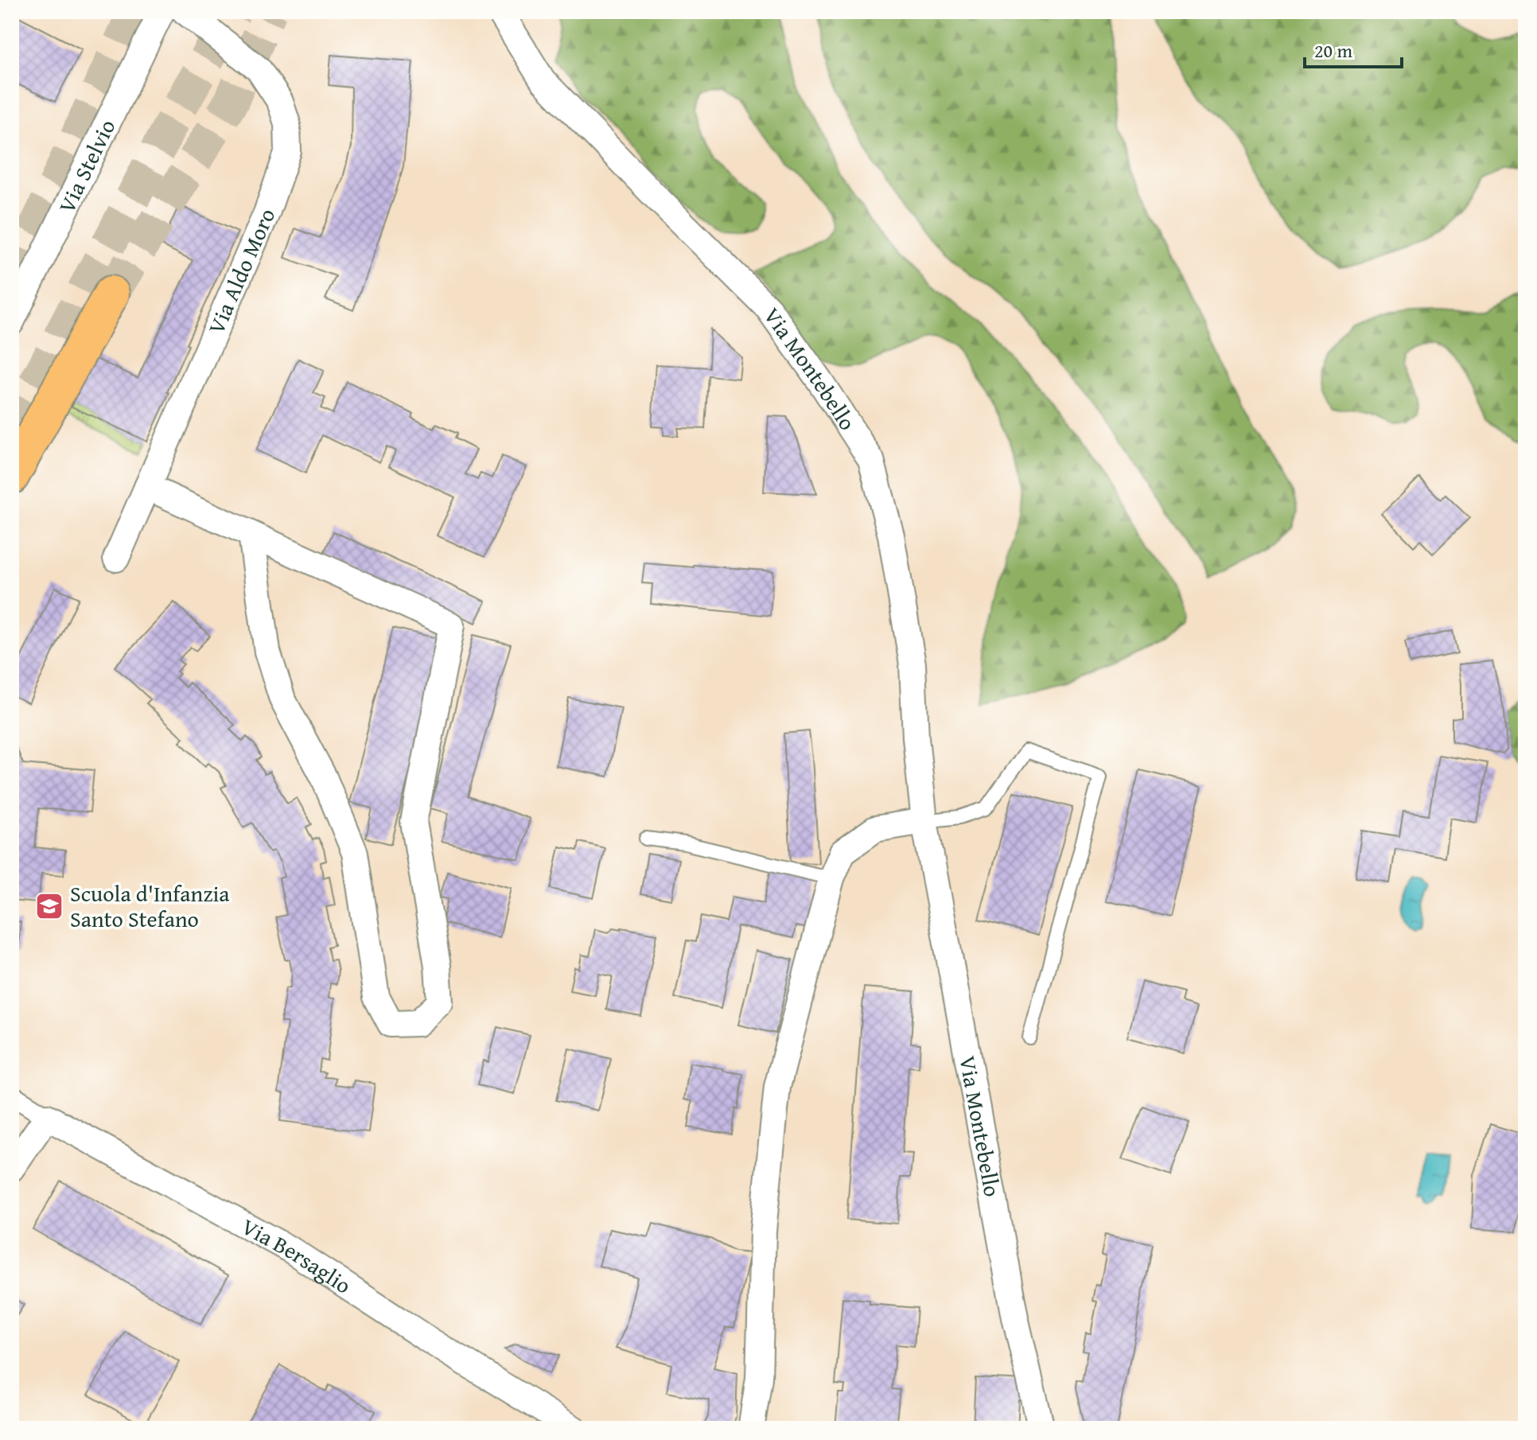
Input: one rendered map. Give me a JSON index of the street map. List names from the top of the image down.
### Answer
{
  "streets": {
    "street": [
      "Via Stelvio",
      "Via Aldo Moro",
      "Via Montebello",
      "Via Bersaglio"
    ]
  },
  "places": {
    "school or university": ["Scuola d'Infanzia Santo Stefano"]
  },
  "scale_bar": "20 m"
}
